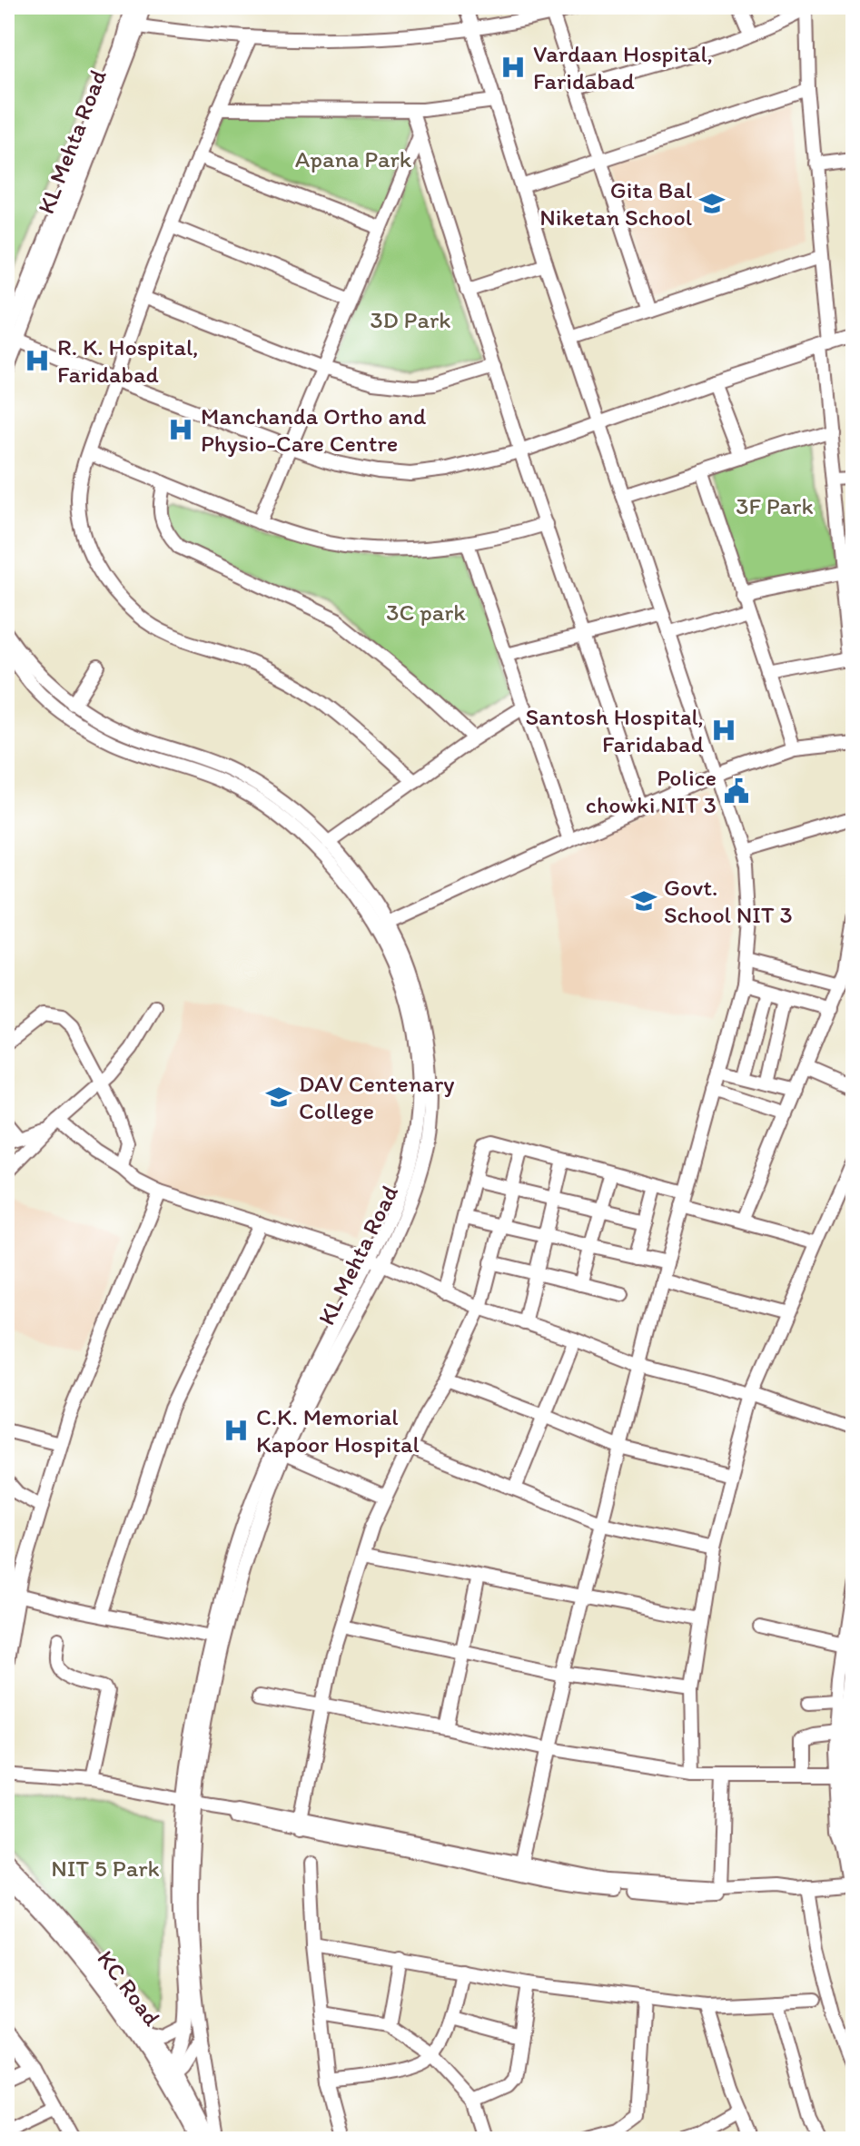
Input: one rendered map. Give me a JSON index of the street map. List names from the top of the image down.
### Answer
{
  "streets": {
    "street": ["KL Mehta Road", "KC Road"]
  },
  "crossings": [
    ["KL Mehta Road", "KC Road"]
  ],
  "parks": [
    "Apana Park",
    "3D Park",
    "3F Park",
    "3C park",
    "NIT 5 Park"
  ],
  "places": {
    "hospital": [
      "Vardaan Hospital, Faridabad",
      "R. K. Hospital, Faridabad",
      "Manchanda Ortho and Physio-Care Centre",
      "Santosh Hospital, Faridabad",
      "C.K. Memorial Kapoor Hospital"
    ],
    "school or university": ["Gita Bal Niketan School", "Govt. School NIT 3", "DAV Centenary College"],
    "public building": ["Police chowki NIT 3"]
  }
}
